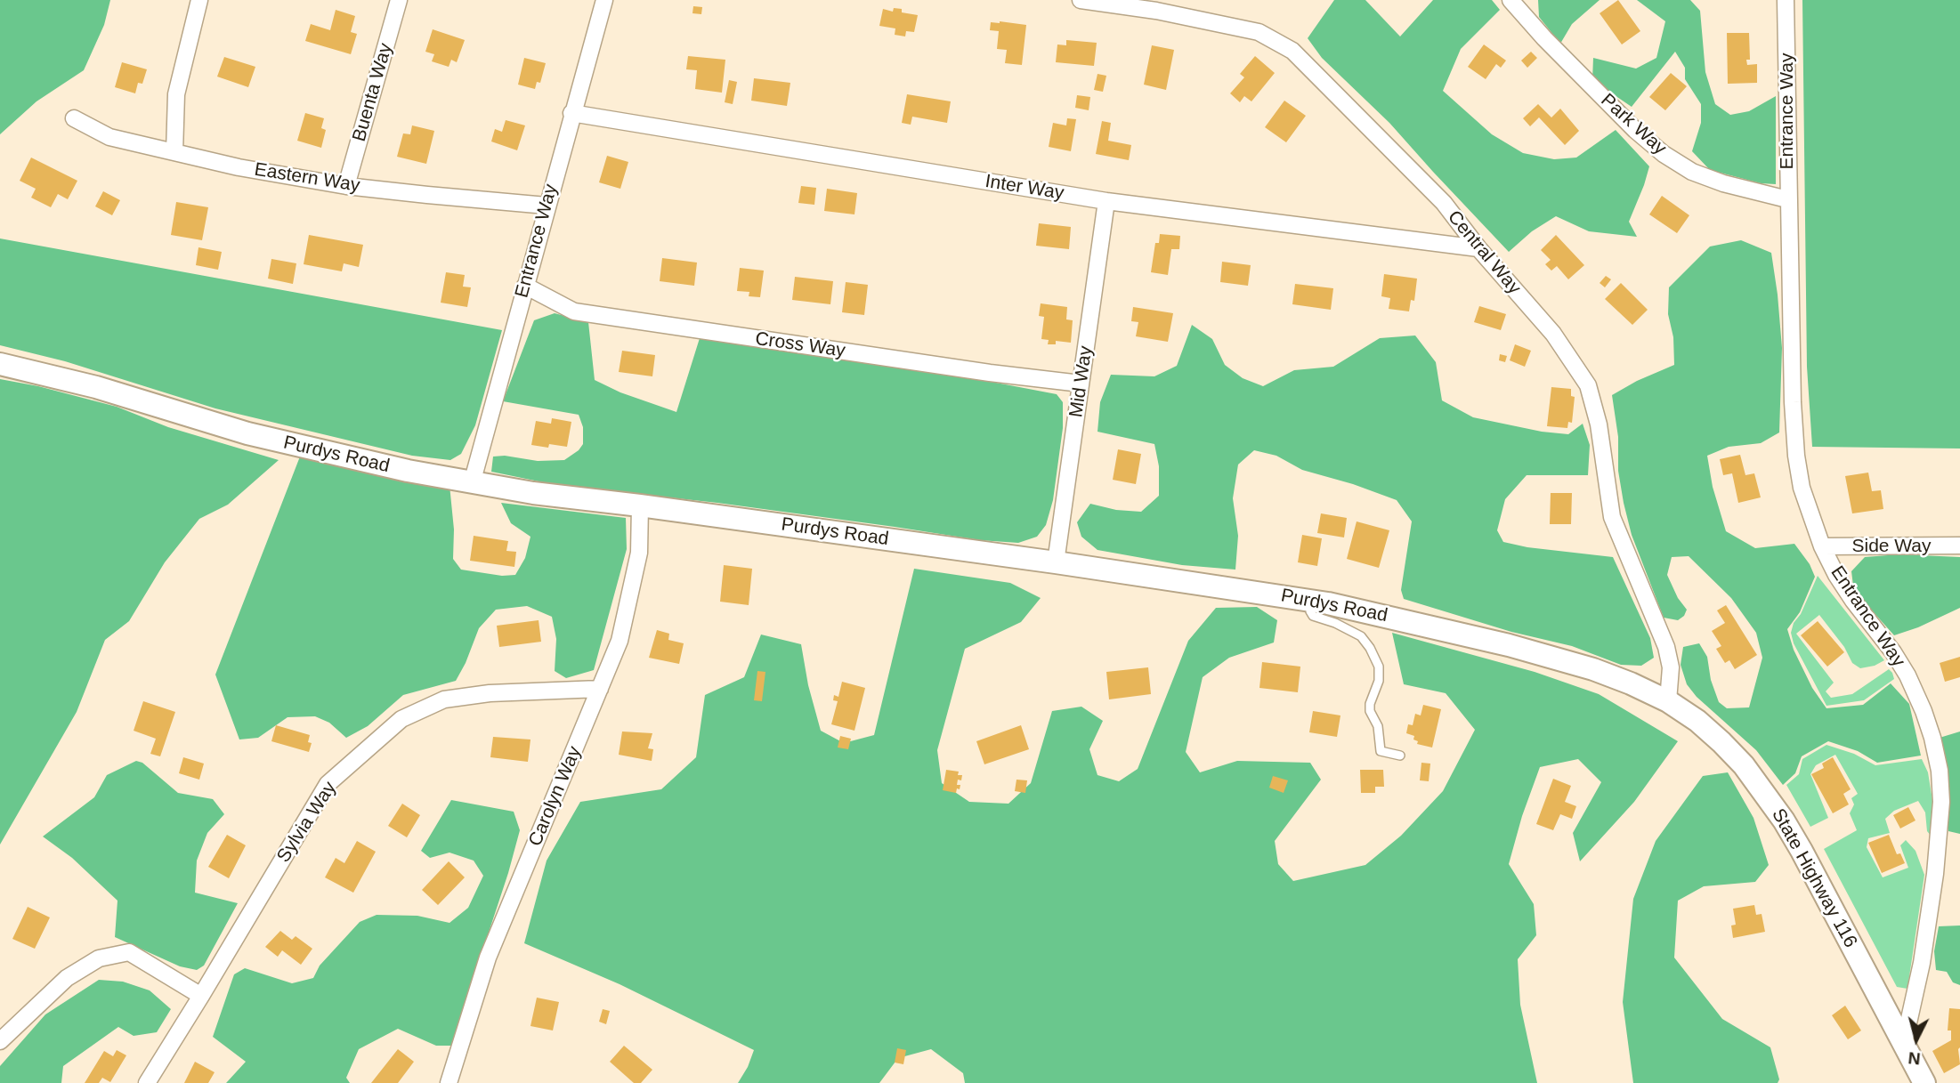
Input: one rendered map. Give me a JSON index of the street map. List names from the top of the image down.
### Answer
{
  "streets": {
    "main road": ["Purdys Road", "State Highway 116"],
    "street": [
      "Buenta Way",
      "Entrance Way",
      "Park Way",
      "Eastern Way",
      "Inter Way",
      "Central Way",
      "Cross Way",
      "Mid Way",
      "Side Way",
      "Carolyn Way",
      "Sylvia Way"
    ]
  },
  "crossings": [
    ["Buenta Way", "Eastern Way"],
    ["Entrance Way", "Park Way"],
    ["Entrance Way", "Eastern Way"],
    ["Entrance Way", "Inter Way"],
    ["Entrance Way", "Cross Way"],
    ["Entrance Way", "Purdys Road"],
    ["Entrance Way", "Side Way"],
    ["Entrance Way", "State Highway 116"],
    ["Inter Way", "Central Way"],
    ["Inter Way", "Mid Way"],
    ["Central Way", "Purdys Road"],
    ["Central Way", "State Highway 116"],
    ["Cross Way", "Mid Way"],
    ["Mid Way", "Purdys Road"],
    ["Purdys Road", "Carolyn Way"],
    ["Purdys Road", "State Highway 116"],
    ["Carolyn Way", "Sylvia Way"]
  ],
  "north": "bottom"
}
